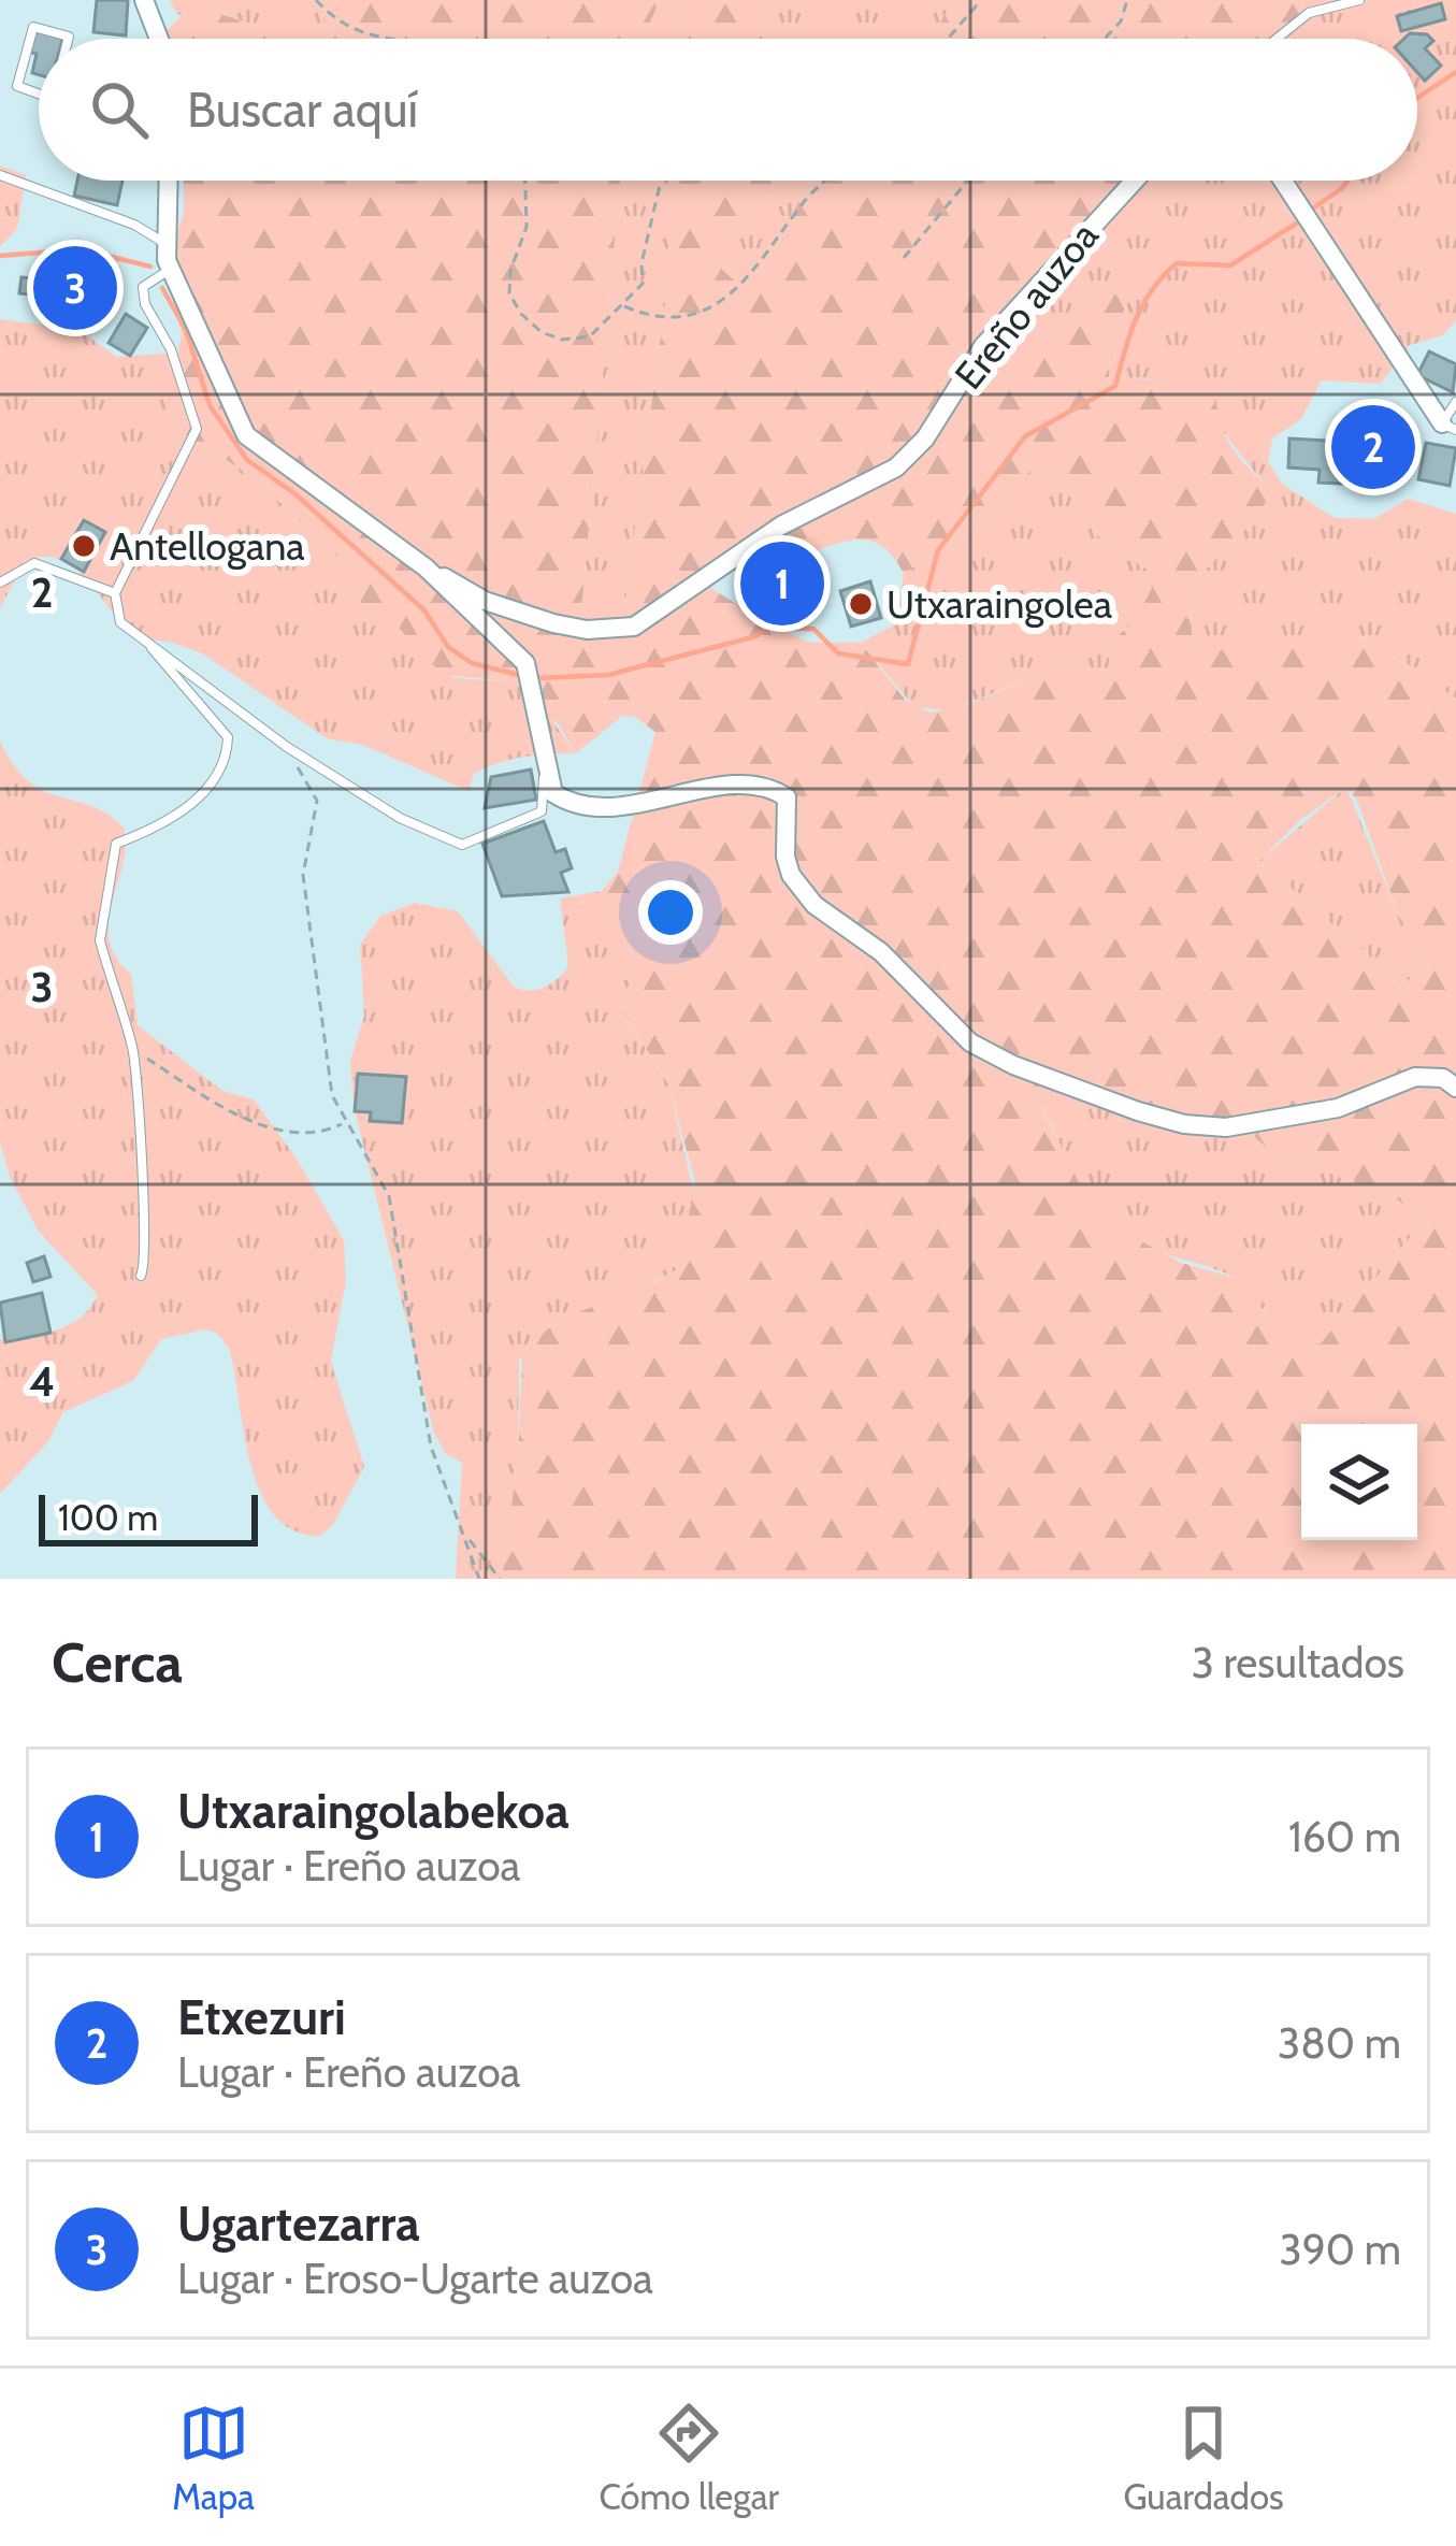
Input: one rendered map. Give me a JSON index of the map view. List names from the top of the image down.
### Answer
{
  "streets": {
    "street": ["Ereño auzoa"]
  },
  "places": ["Antellogana", "Utxaraingolea"],
  "scale_bar": "100 m",
  "page": {
    "search": "Buscar aquí",
    "pins": ["3", "2", "1"],
    "scale": "100 m",
    "heading": ["Cerca", "3 resultados"],
    "list": [
      {
        "mark": "1",
        "name": "Utxaraingolabekoa",
        "note": "Lugar · Ereño auzoa",
        "value": "160 m"
      },
      {
        "mark": "2",
        "name": "Etxezuri",
        "note": "Lugar · Ereño auzoa",
        "value": "380 m"
      },
      {
        "mark": "3",
        "name": "Ugartezarra",
        "note": "Lugar · Eroso-Ugarte auzoa",
        "value": "390 m"
      }
    ],
    "nav": ["Mapa", "Cómo llegar", "Guardados"]
  },
  "grid": {
    "rows": ["2", "3", "4"]
  }
}
